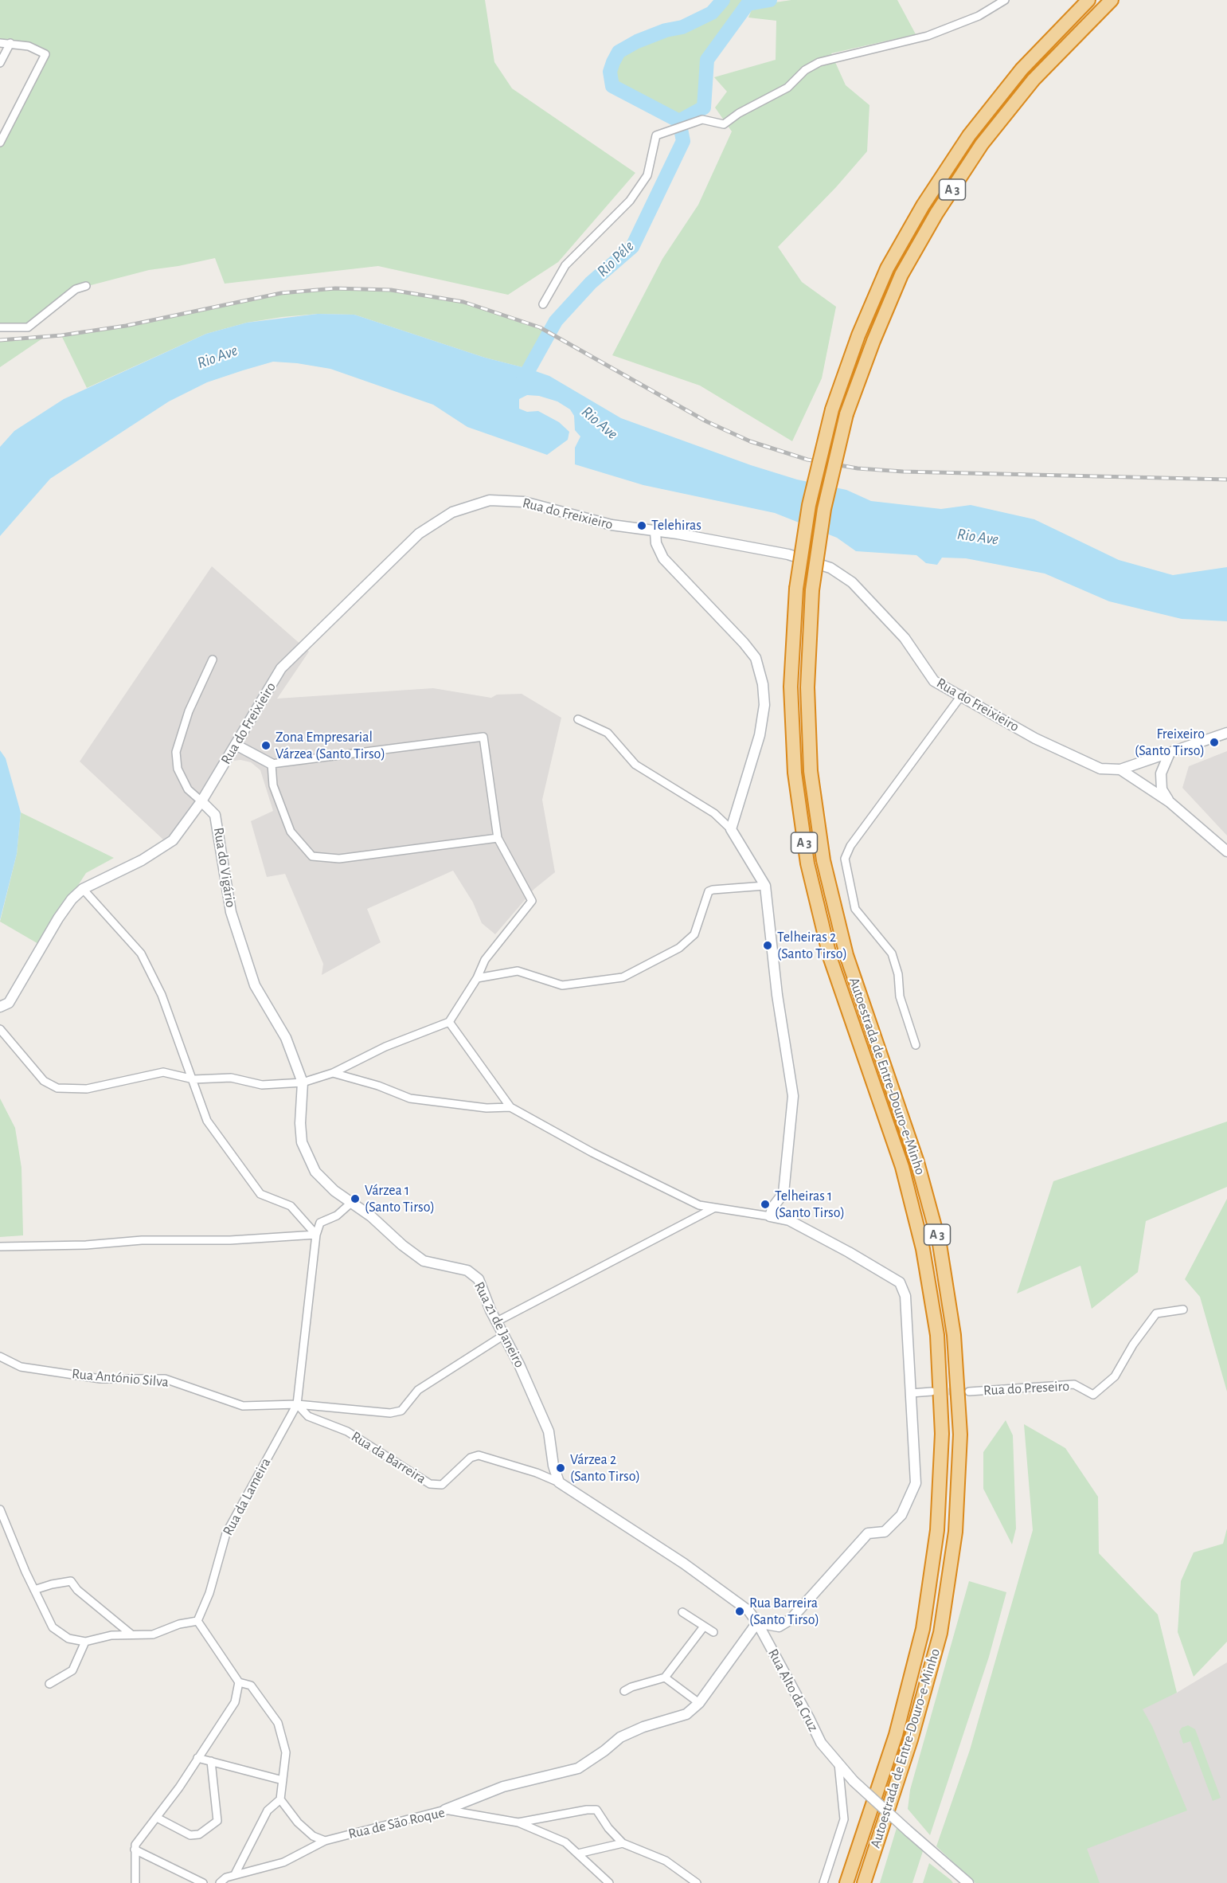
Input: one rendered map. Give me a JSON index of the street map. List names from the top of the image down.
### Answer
{
  "streets": {
    "highway": ["A 3", "Autoestrada de Entre-Douro-e-Minho"],
    "street": [
      "Rua do Freixieiro",
      "Rua do Vigário",
      "Rua 21 de Janeiro",
      "Rua António Silva",
      "Rua do Preseiro",
      "Rua da Barreira",
      "Rua da Lameira",
      "Rua Alto da Cruz",
      "Rua de São Roque"
    ]
  },
  "crossings": [
    ["Rua do Freixieiro", "Rua do Vigário"],
    ["Rua do Vigário", "Rua 21 de Janeiro"],
    ["Rua 21 de Janeiro", "Rua António Silva"],
    ["Rua 21 de Janeiro", "Rua da Barreira"],
    ["Rua 21 de Janeiro", "Rua Alto da Cruz"],
    ["Rua António Silva", "Rua da Barreira"],
    ["Rua António Silva", "Rua da Lameira"],
    ["Rua da Barreira", "Rua da Lameira"],
    ["Rua da Barreira", "Rua Alto da Cruz"]
  ],
  "water": ["Rio Péle", "Rio Ave"],
  "places": [
    "Telehiras",
    "Freixeiro (Santo Tirso)",
    "Zona Empresarial Várzea (Santo Tirso)",
    "Telheiras 2 (Santo Tirso)",
    "Várzea 1 (Santo Tirso)",
    "Telheiras 1 (Santo Tirso)",
    "Várzea 2 (Santo Tirso)",
    "Rua Barreira (Santo Tirso)"
  ]
}
